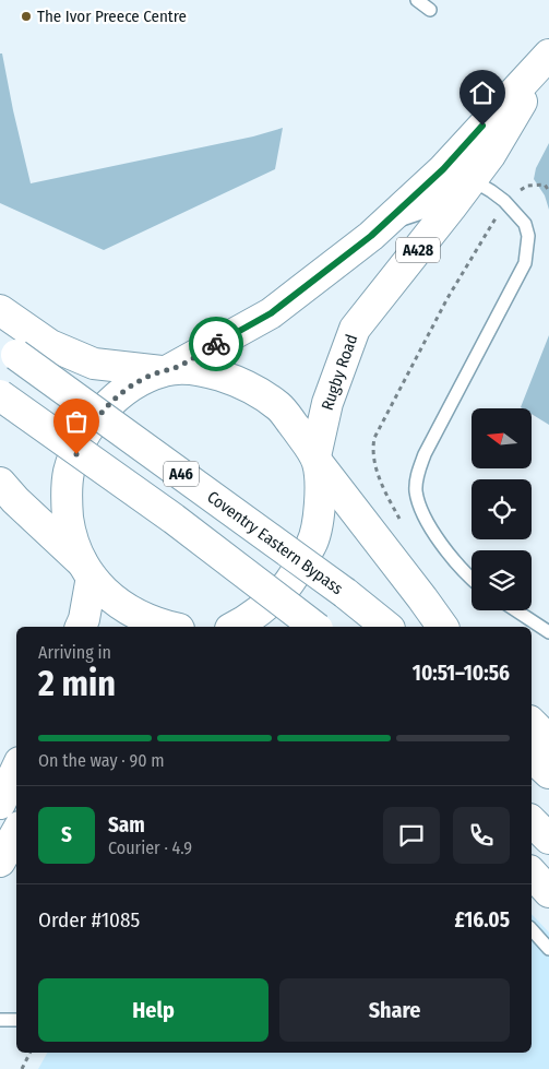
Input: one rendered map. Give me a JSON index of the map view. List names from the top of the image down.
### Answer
{
  "streets": {
    "main road": [
      "A428",
      "Rugby Road",
      "A46",
      "Coventry Eastern Bypass"
    ]
  },
  "places": ["The Ivor Preece Centre"],
  "north": "left",
  "page": {
    "heading": ["2 min", "Arriving in", "10:51–10:56"],
    "panel": [
      "Sam",
      "Courier · 4.9",
      "Order #1085",
      "£16.05"
    ],
    "bar": "On the way · 90 m",
    "round": "S",
    "buttons": ["Help", "Share"]
  }
}
